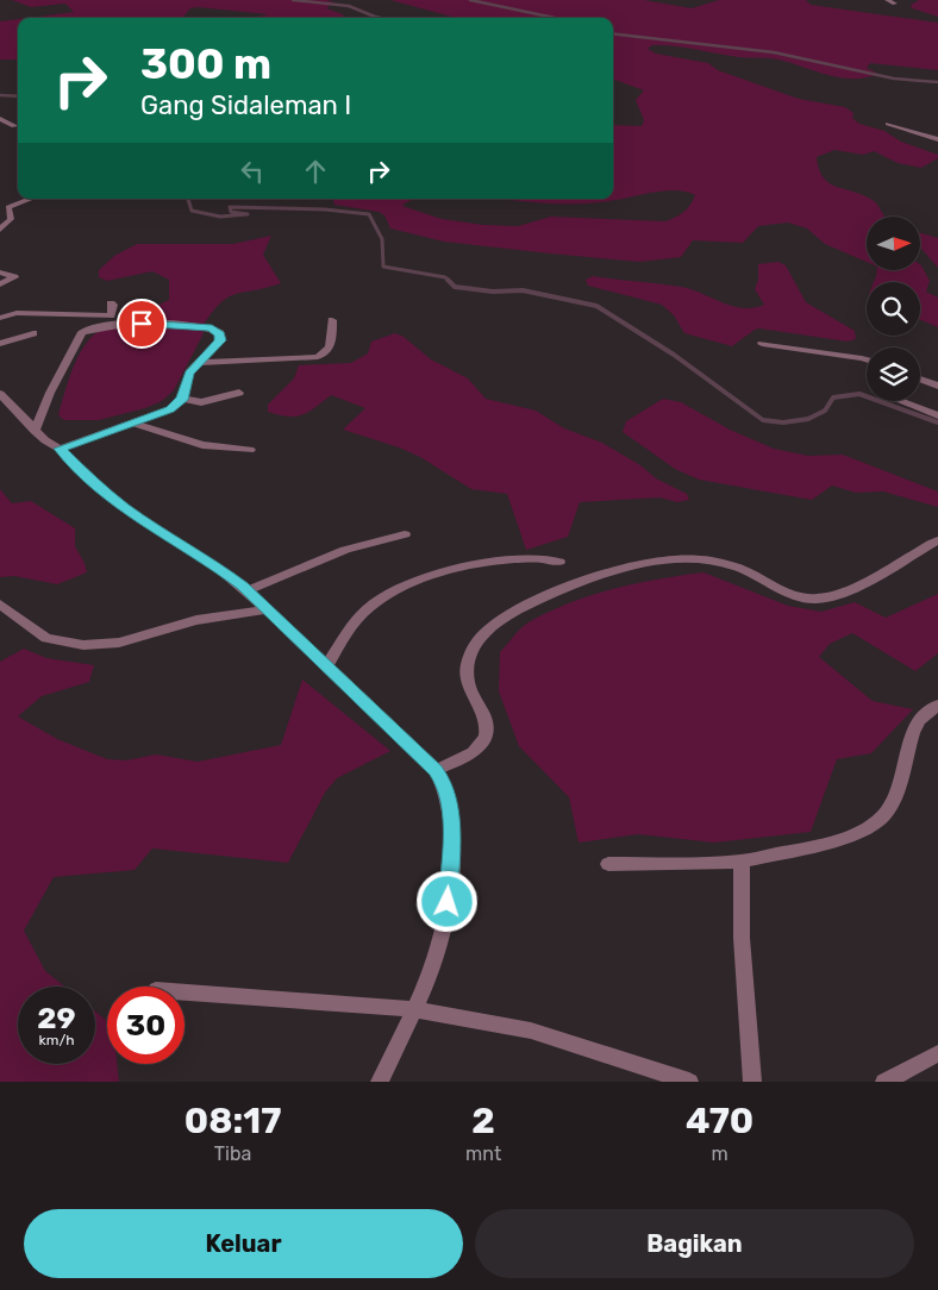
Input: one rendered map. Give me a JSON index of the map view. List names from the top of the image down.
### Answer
{
  "north": "right",
  "page": {
    "turn": ["300 m", "Gang Sidaleman I"],
    "speed": "29 km/h",
    "limit": "30",
    "eta": [
      "08:17",
      "Tiba",
      "2",
      "mnt",
      "470",
      "m"
    ],
    "buttons": ["Keluar", "Bagikan"]
  }
}
